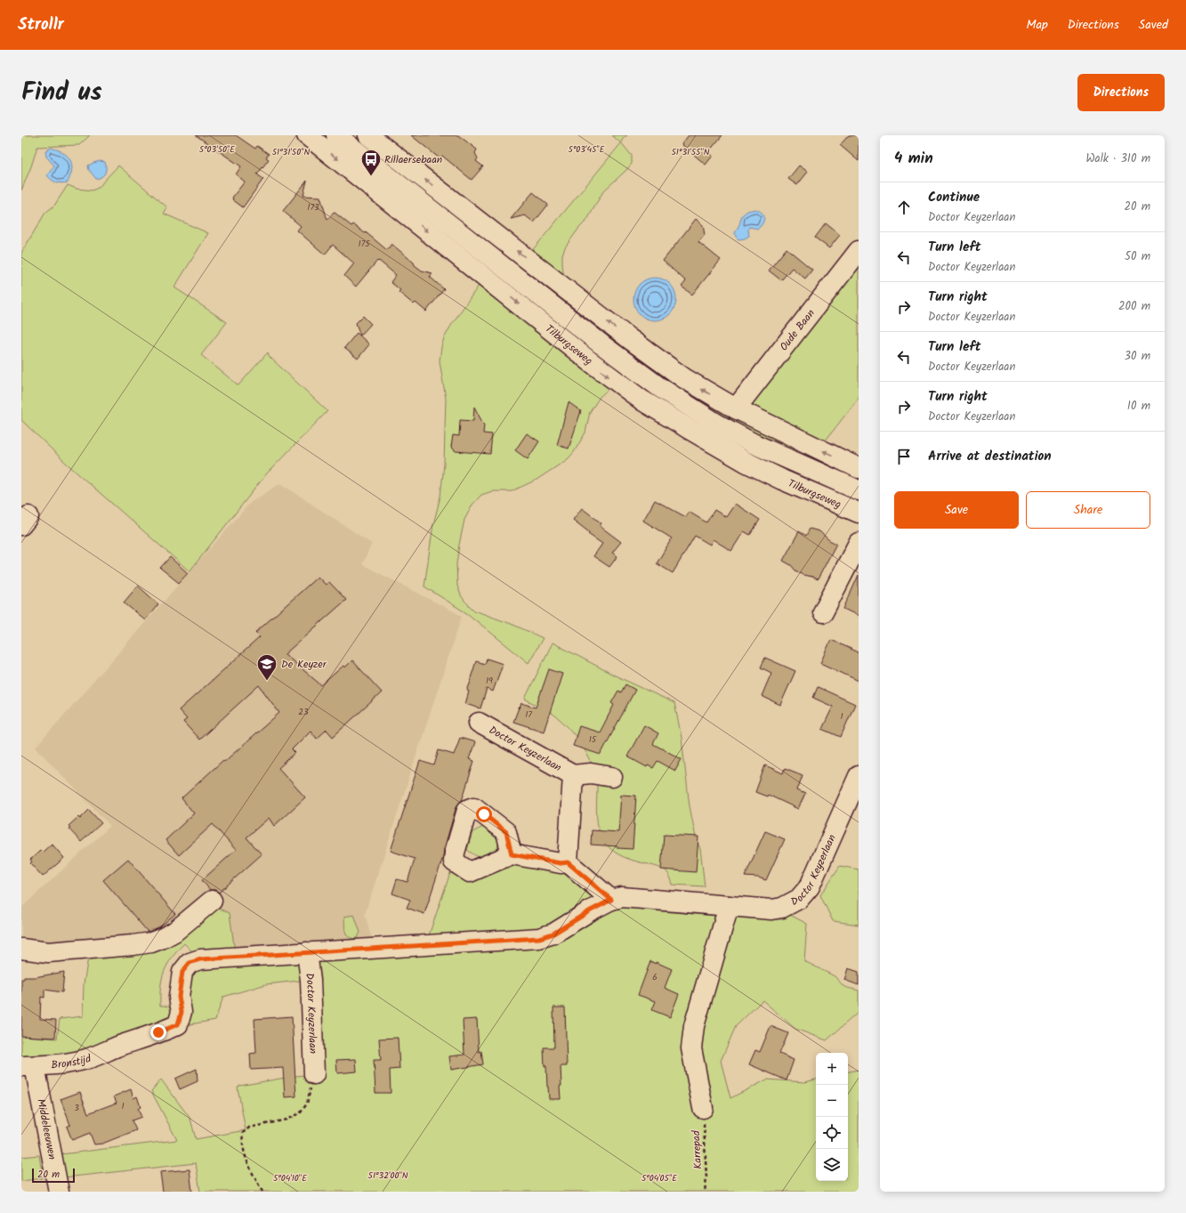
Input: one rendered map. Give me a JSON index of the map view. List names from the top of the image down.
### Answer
{
  "streets": {
    "street": [
      "Oude Baan",
      "Tilburgseweg",
      "Doctor Keyzerlaan",
      "Bronstijd",
      "Middeleeuwen"
    ],
    "path": ["Karrepad"]
  },
  "crossings": [
    ["Doctor Keyzerlaan", "Bronstijd"],
    ["Bronstijd", "Middeleeuwen"]
  ],
  "places": {
    "bus stop": ["Rillaersebaan"],
    "school or university": ["De Keyzer"]
  },
  "house_numbers": [
    "173",
    "175",
    "19",
    "23",
    "17",
    "1",
    "15",
    "6",
    "1",
    "3"
  ],
  "scale_bar": "20 m",
  "page": {
    "header": "Strollr",
    "nav": ["Map", "Directions", "Saved"],
    "title": "Find us",
    "buttons": [
      "Directions",
      ["Save", "Share"]
    ],
    "heading": ["4 min", "Walk · 310 m"],
    "list": [
      ["Continue", "Doctor Keyzerlaan", "20 m"],
      ["Turn left", "Doctor Keyzerlaan", "50 m"],
      ["Turn right", "Doctor Keyzerlaan", "200 m"],
      ["Turn left", "Doctor Keyzerlaan", "30 m"],
      ["Turn right", "Doctor Keyzerlaan", "10 m"],
      "Arrive at destination"
    ],
    "map_buttons": ["+", "−"],
    "scale": "20 m"
  },
  "coordinates": [
    "5°03'45\"E",
    "5°03'50\"E",
    "51°31'50\"N",
    "51°31'55\"N",
    "51°32'00\"N",
    "5°04'10\"E",
    "5°04'05\"E"
  ]
}
